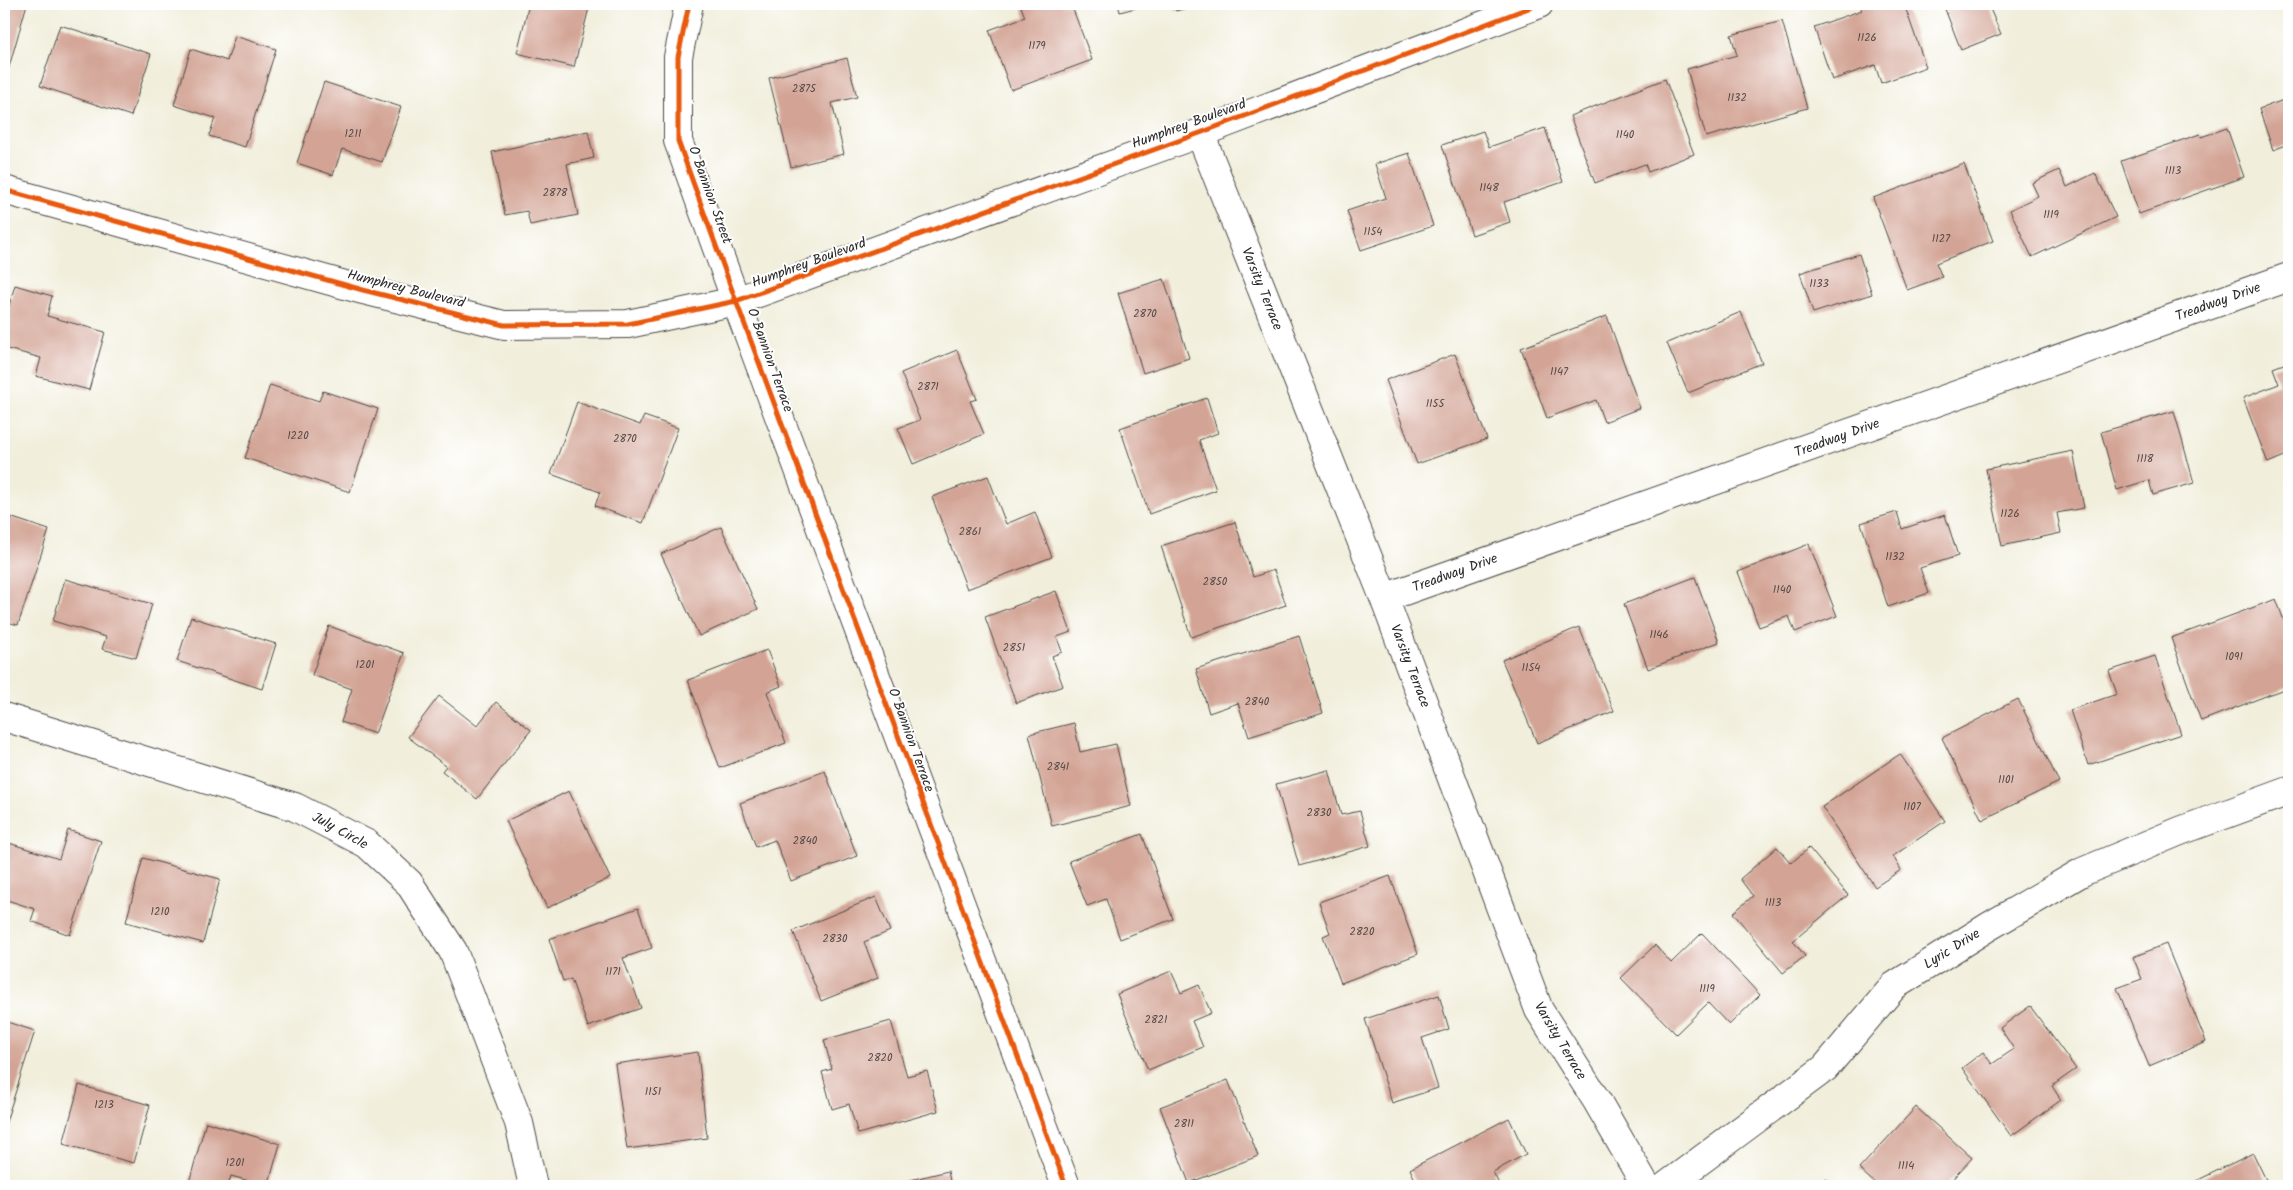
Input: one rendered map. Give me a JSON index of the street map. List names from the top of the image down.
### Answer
{
  "streets": {
    "street": [
      "Humphrey Boulevard",
      "O Bannion Street",
      "Varsity Terrace",
      "Treadway Drive",
      "O Bannion Terrace",
      "July Circle",
      "Lyric Drive"
    ]
  },
  "crossings": [
    ["Humphrey Boulevard", "O Bannion Street"],
    ["Humphrey Boulevard", "Varsity Terrace"],
    ["Humphrey Boulevard", "O Bannion Terrace"],
    ["O Bannion Street", "O Bannion Terrace"],
    ["Varsity Terrace", "Treadway Drive"]
  ],
  "house_numbers": [
    "1126",
    "1179",
    "2875",
    "1132",
    "1211",
    "1140",
    "1113",
    "1148",
    "2878",
    "1119",
    "1154",
    "1127",
    "1133",
    "2870",
    "1147",
    "2871",
    "1155",
    "1220",
    "2870",
    "1118",
    "1126",
    "2861",
    "1132",
    "2850",
    "1140",
    "1146",
    "2851",
    "1091",
    "1201",
    "1154",
    "2840",
    "2841",
    "1101",
    "1107",
    "2830",
    "2840",
    "1113",
    "1210",
    "2820",
    "2830",
    "1171",
    "1119",
    "2821",
    "2820",
    "1151",
    "1213",
    "2811",
    "1201",
    "1114"
  ]
}
